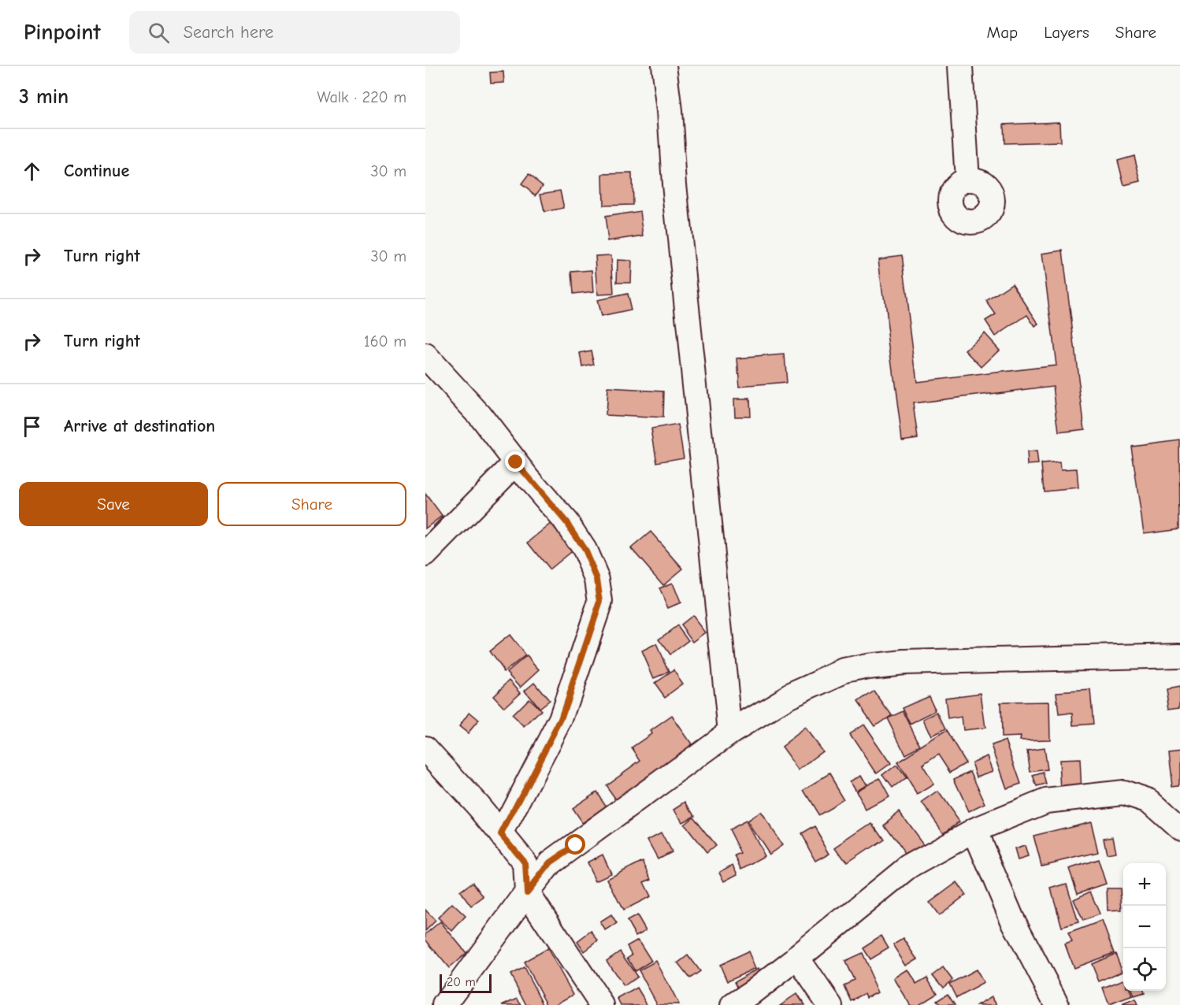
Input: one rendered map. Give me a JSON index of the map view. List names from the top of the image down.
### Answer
{
  "scale_bar": "20 m",
  "page": {
    "header": "Pinpoint",
    "search": "Search here",
    "nav": ["Map", "Layers", "Share"],
    "heading": ["3 min", "Walk · 220 m"],
    "list": [
      ["Continue", "30 m"],
      ["Turn right", "30 m"],
      ["Turn right", "160 m"],
      "Arrive at destination"
    ],
    "buttons": ["Save", "Share"],
    "map_buttons": ["+", "−"],
    "scale": "20 m"
  }
}
